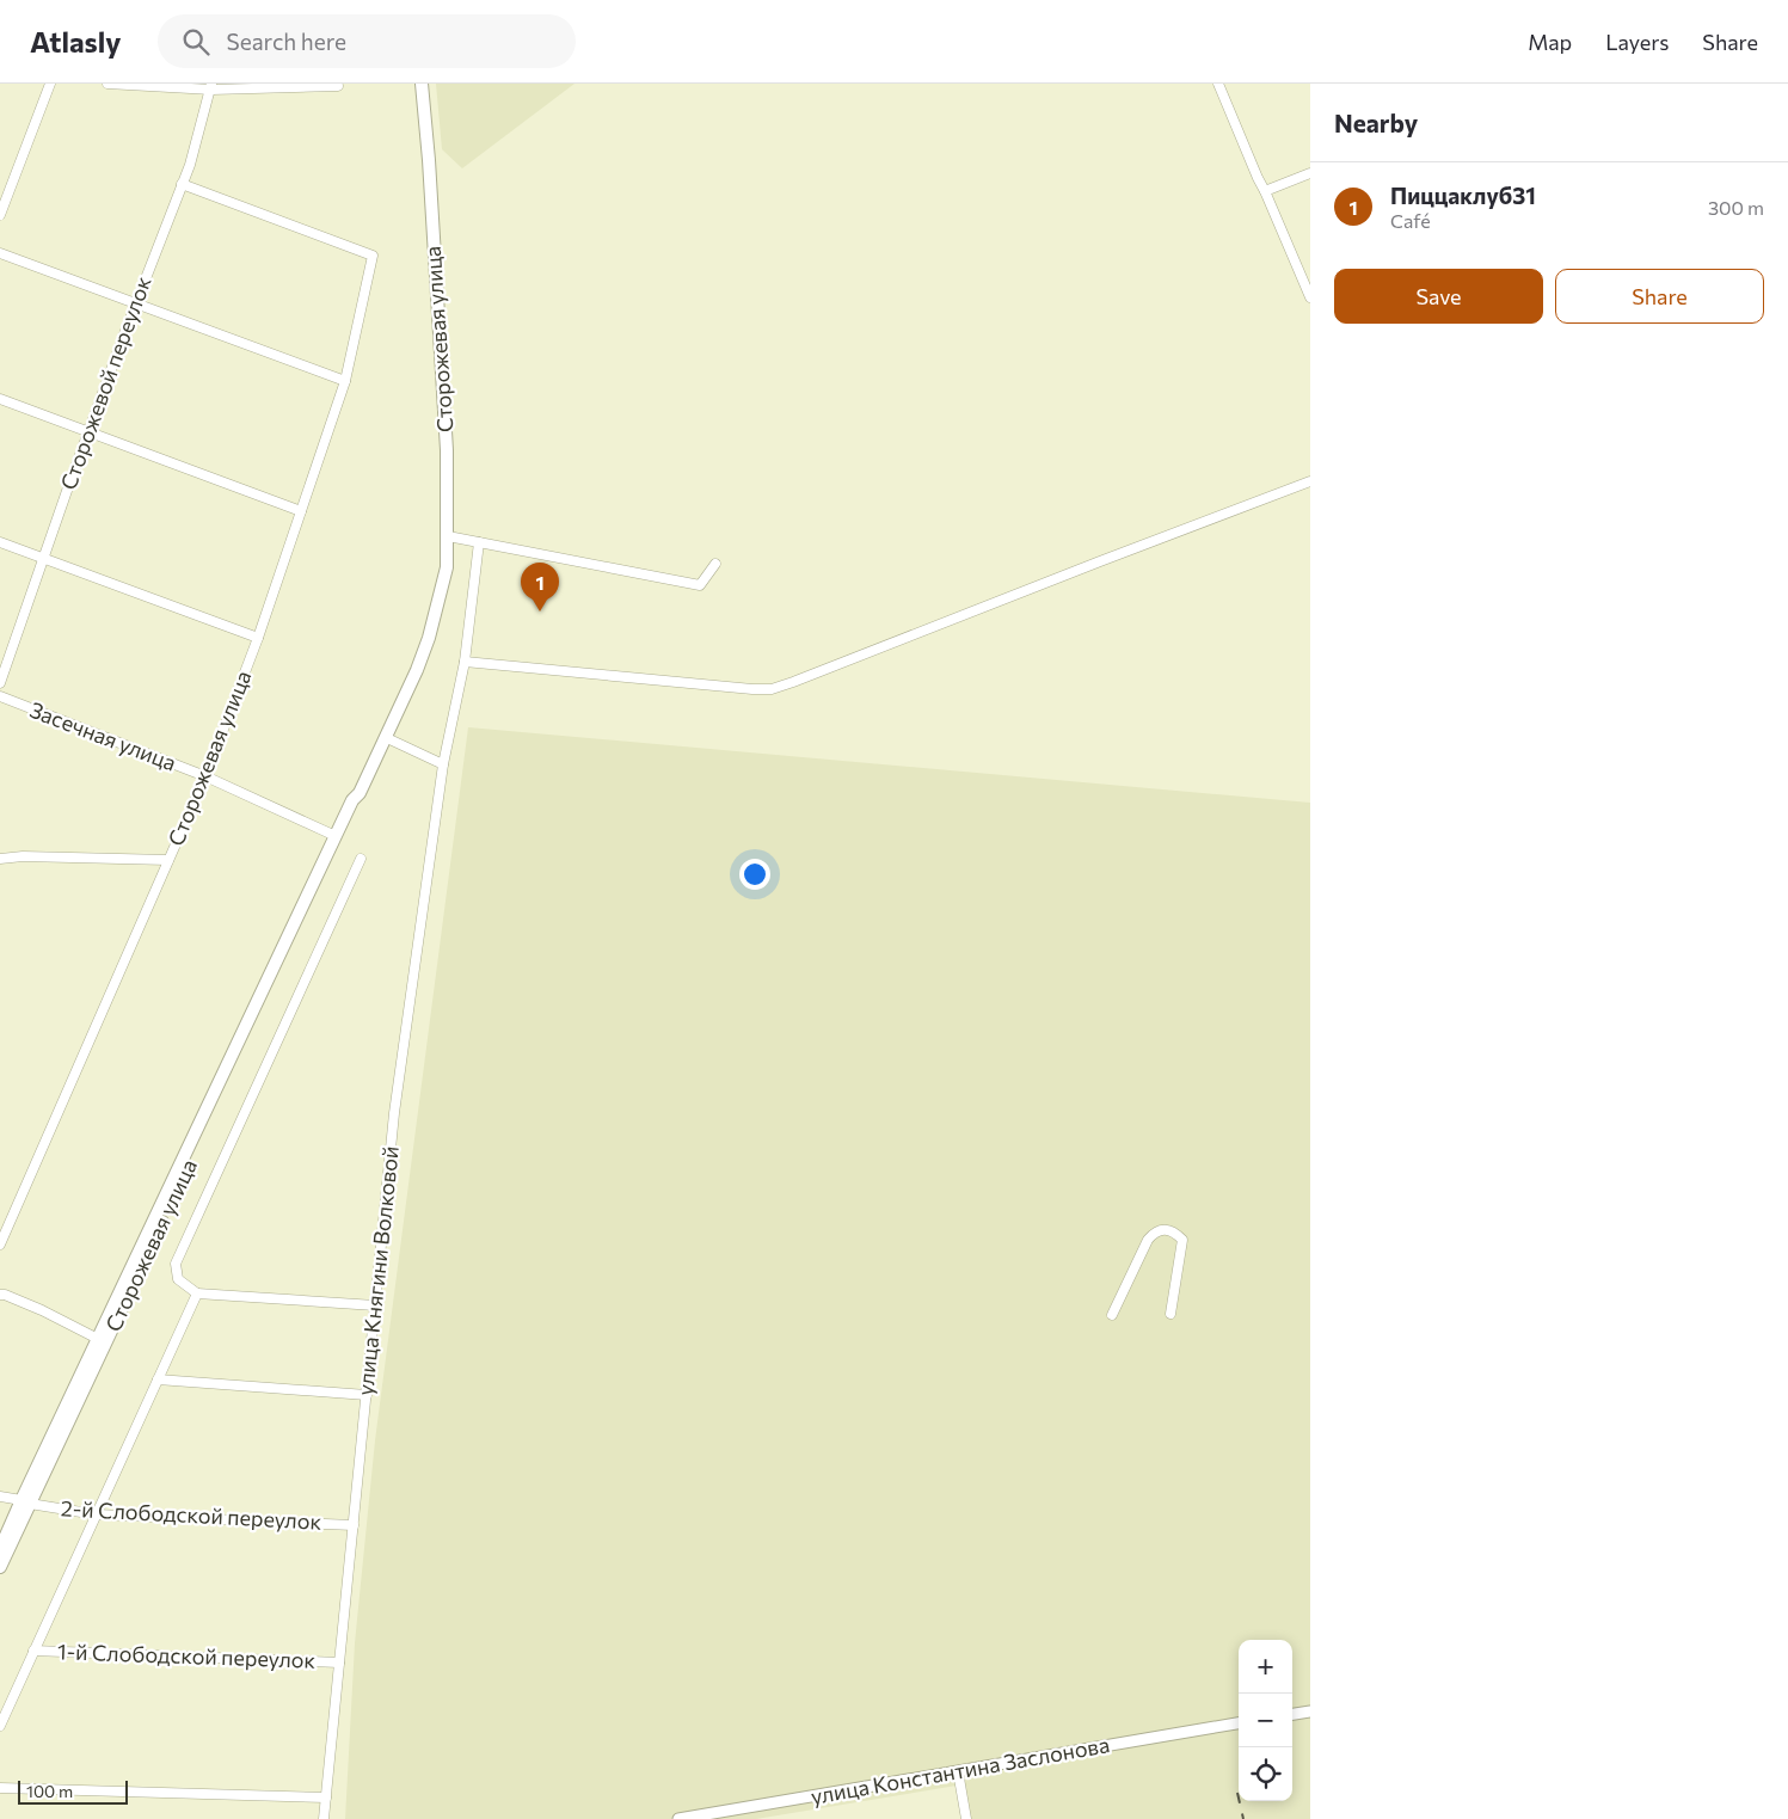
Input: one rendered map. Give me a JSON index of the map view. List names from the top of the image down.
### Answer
{
  "streets": {
    "main road": ["Сторожевая улица"],
    "street": [
      "Сторожевой переулок",
      "Засечная улица",
      "улица Княгини Волковой",
      "2-й Слободской переулок",
      "1-й Слободской переулок",
      "улица Константина Заслонова"
    ]
  },
  "crossings": [
    ["Сторожевая улица", "Сторожевой переулок"],
    ["Сторожевая улица", "Засечная улица"],
    ["Сторожевая улица", "2-й Слободской переулок"],
    ["улица Княгини Волковой", "2-й Слободской переулок"],
    ["улица Княгини Волковой", "1-й Слободской переулок"]
  ],
  "scale_bar": "100 m",
  "page": {
    "header": "Atlasly",
    "search": "Search here",
    "nav": ["Map", "Layers", "Share"],
    "heading": "Nearby",
    "list": [
      {
        "mark": "1",
        "name": "Пиццаклуб31",
        "note": "Café",
        "value": "300 m"
      }
    ],
    "buttons": ["Save", "Share"],
    "pins": "1",
    "map_buttons": ["+", "−"],
    "scale": "100 m"
  }
}
